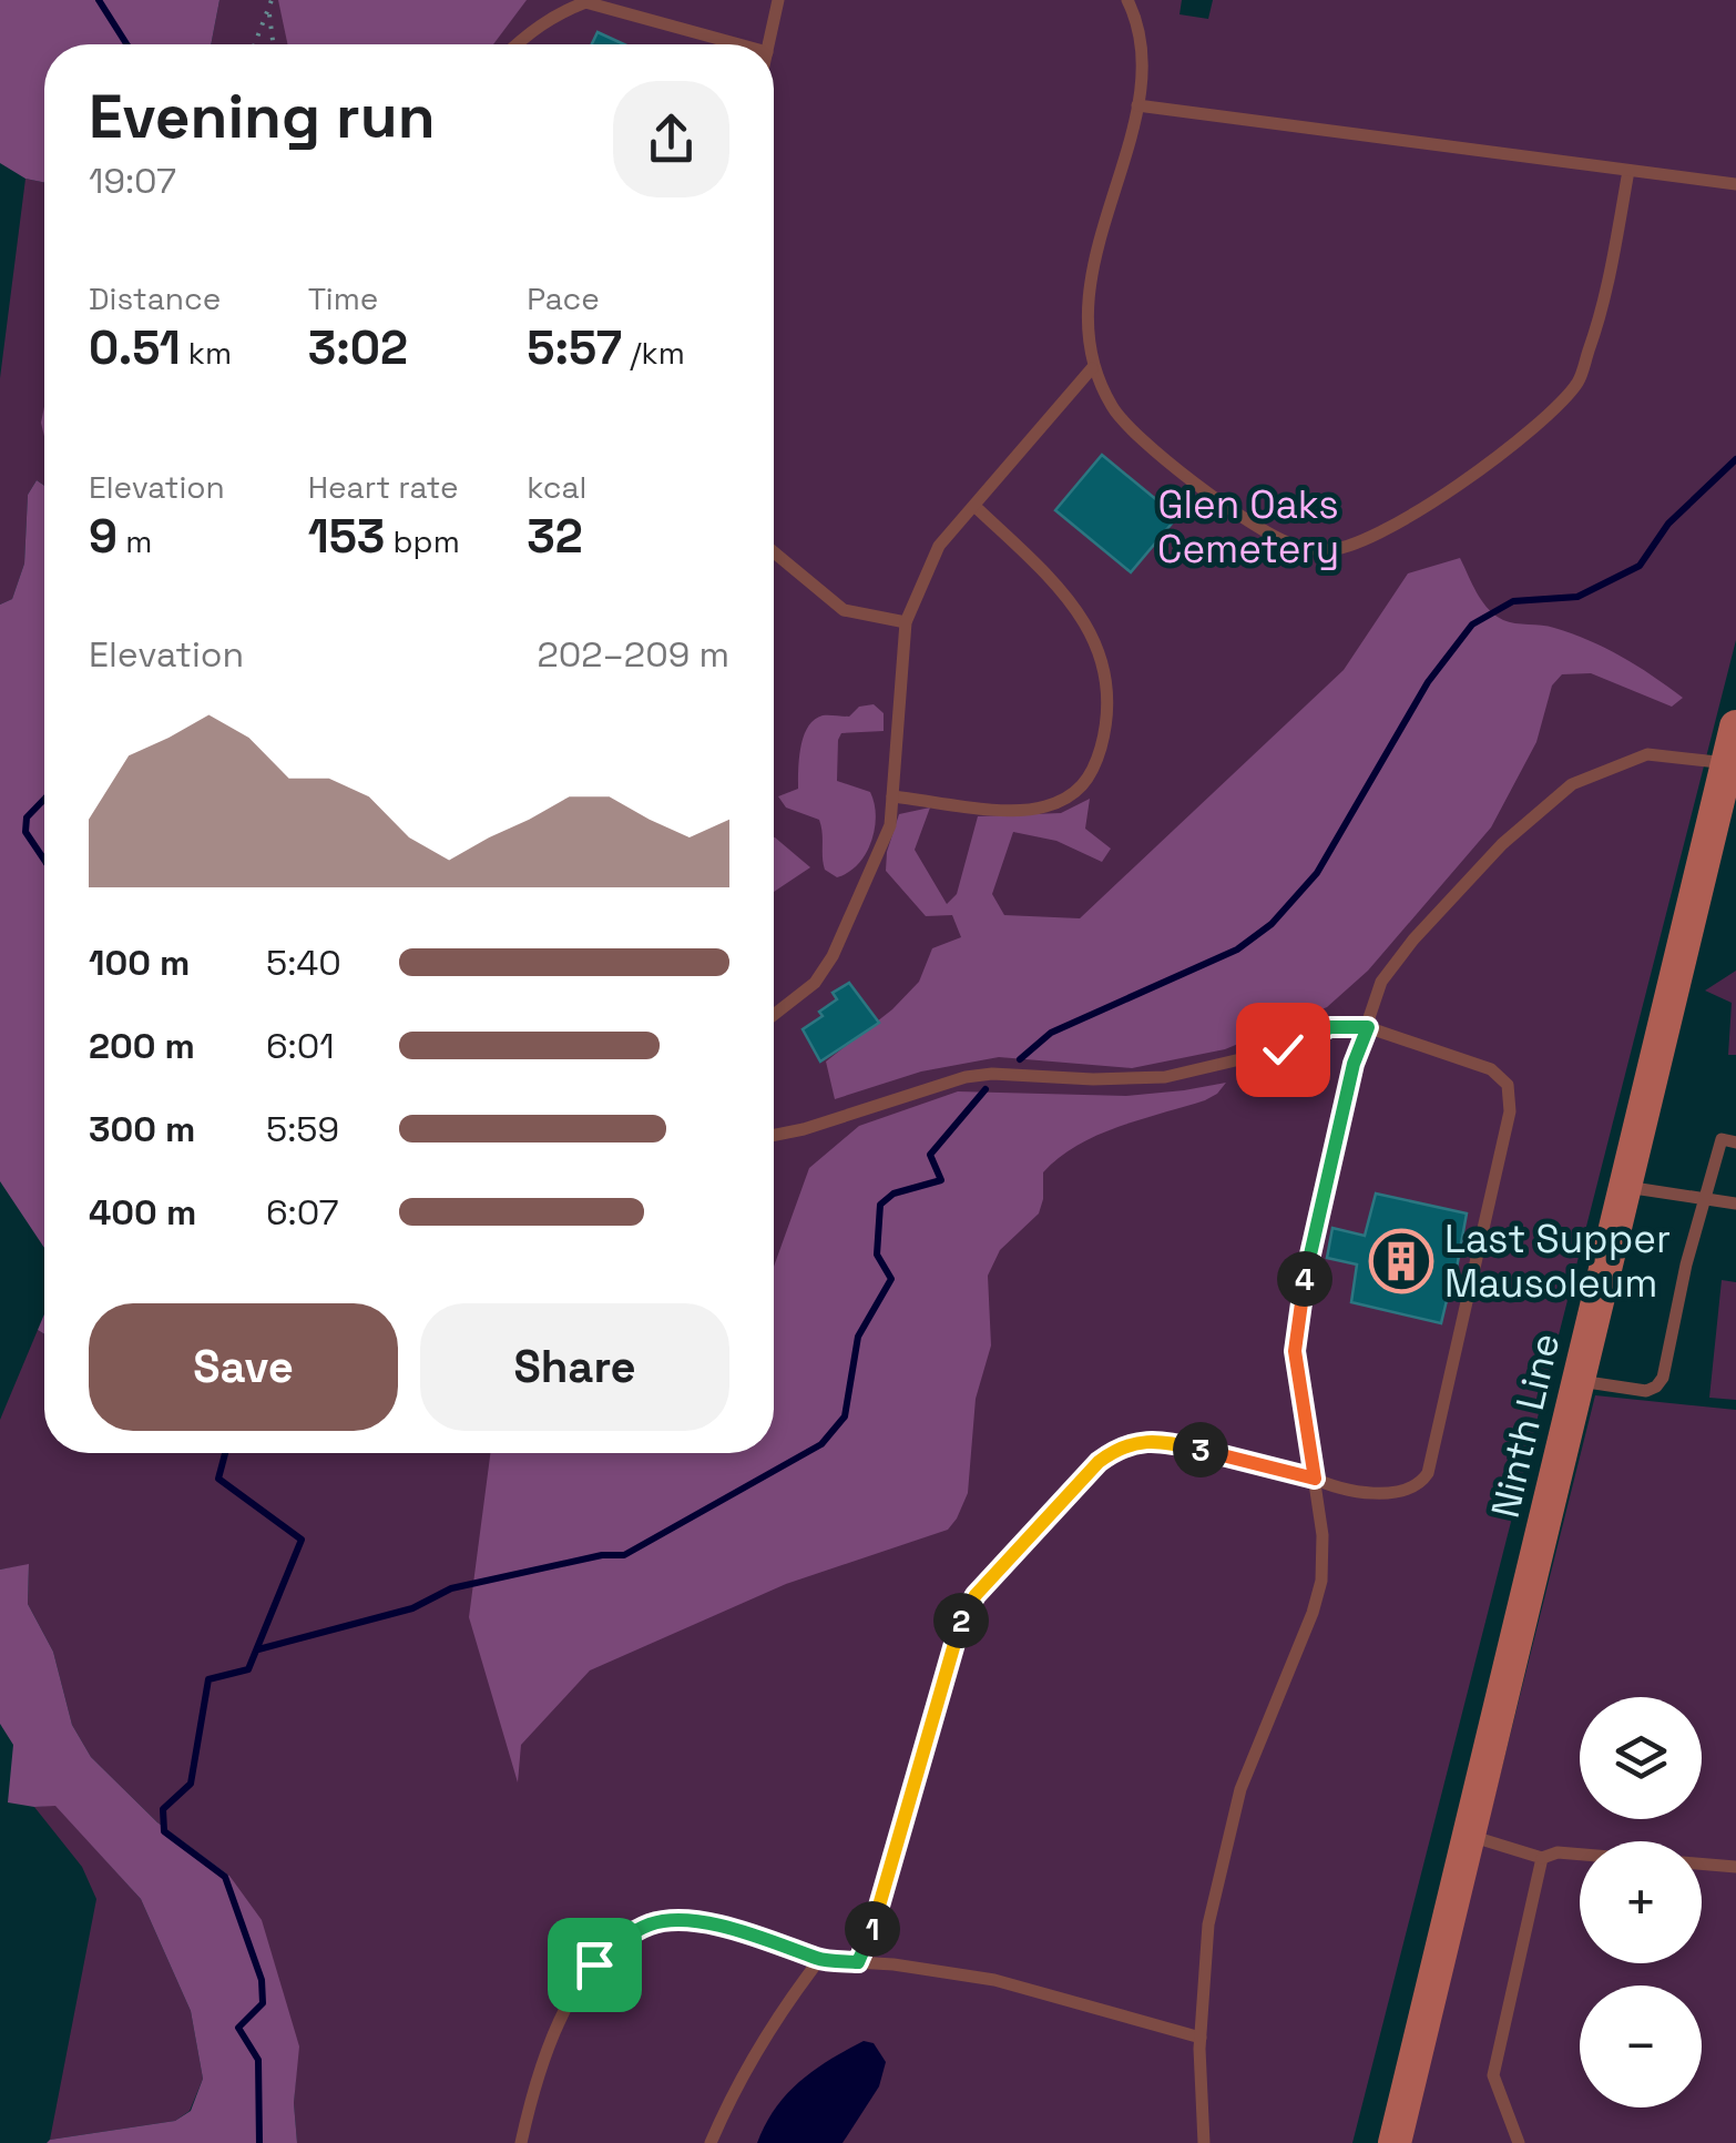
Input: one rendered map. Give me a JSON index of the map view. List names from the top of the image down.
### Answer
{
  "streets": {
    "main road": ["Ninth Line"]
  },
  "parks": ["Glen Oaks Cemetery"],
  "places": {
    "building": ["Last Supper Mausoleum"]
  },
  "page": {
    "heading": ["Evening run", "19:07"],
    "stats": [
      ["Distance", "0.51 km"],
      ["Time", "3:02"],
      ["Pace", "5:57 /km"],
      ["Elevation", "9 m"],
      ["Heart rate", "153 bpm"],
      ["kcal", "32"]
    ],
    "chart": ["Elevation", "202–209 m"],
    "list": [
      {
        "name": "100 m",
        "note": "5:40"
      },
      {
        "name": "200 m",
        "note": "6:01"
      },
      {
        "name": "300 m",
        "note": "5:59"
      },
      {
        "name": "400 m",
        "note": "6:07"
      }
    ],
    "pins": [
      "4",
      "3",
      "2",
      "1"
    ],
    "buttons": ["Save", "Share"],
    "map_buttons": ["+", "−"]
  }
}
